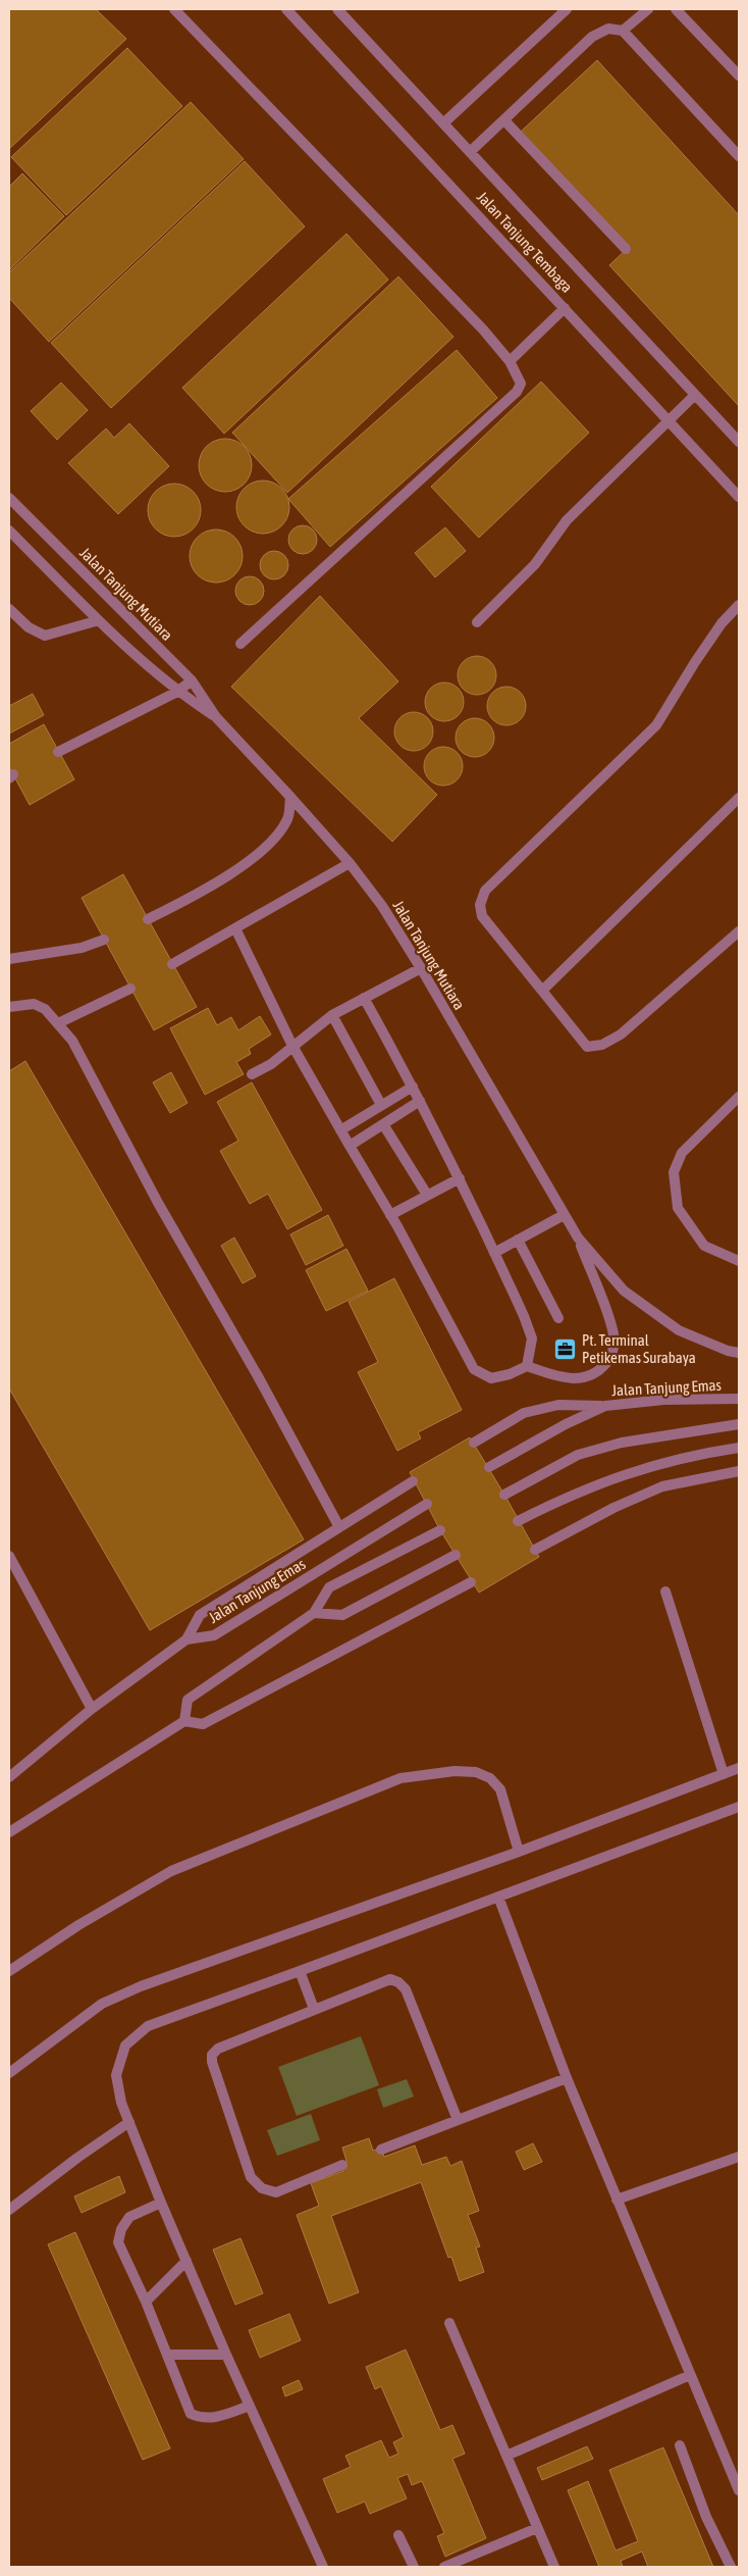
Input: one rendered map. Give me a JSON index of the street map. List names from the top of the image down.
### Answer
{
  "streets": {
    "lane": ["Jalan Tanjung Tembaga", "Jalan Tanjung Mutiara", "Jalan Tanjung Emas"]
  },
  "places": {
    "office": ["Pt. Terminal Petikemas Surabaya"]
  }
}
